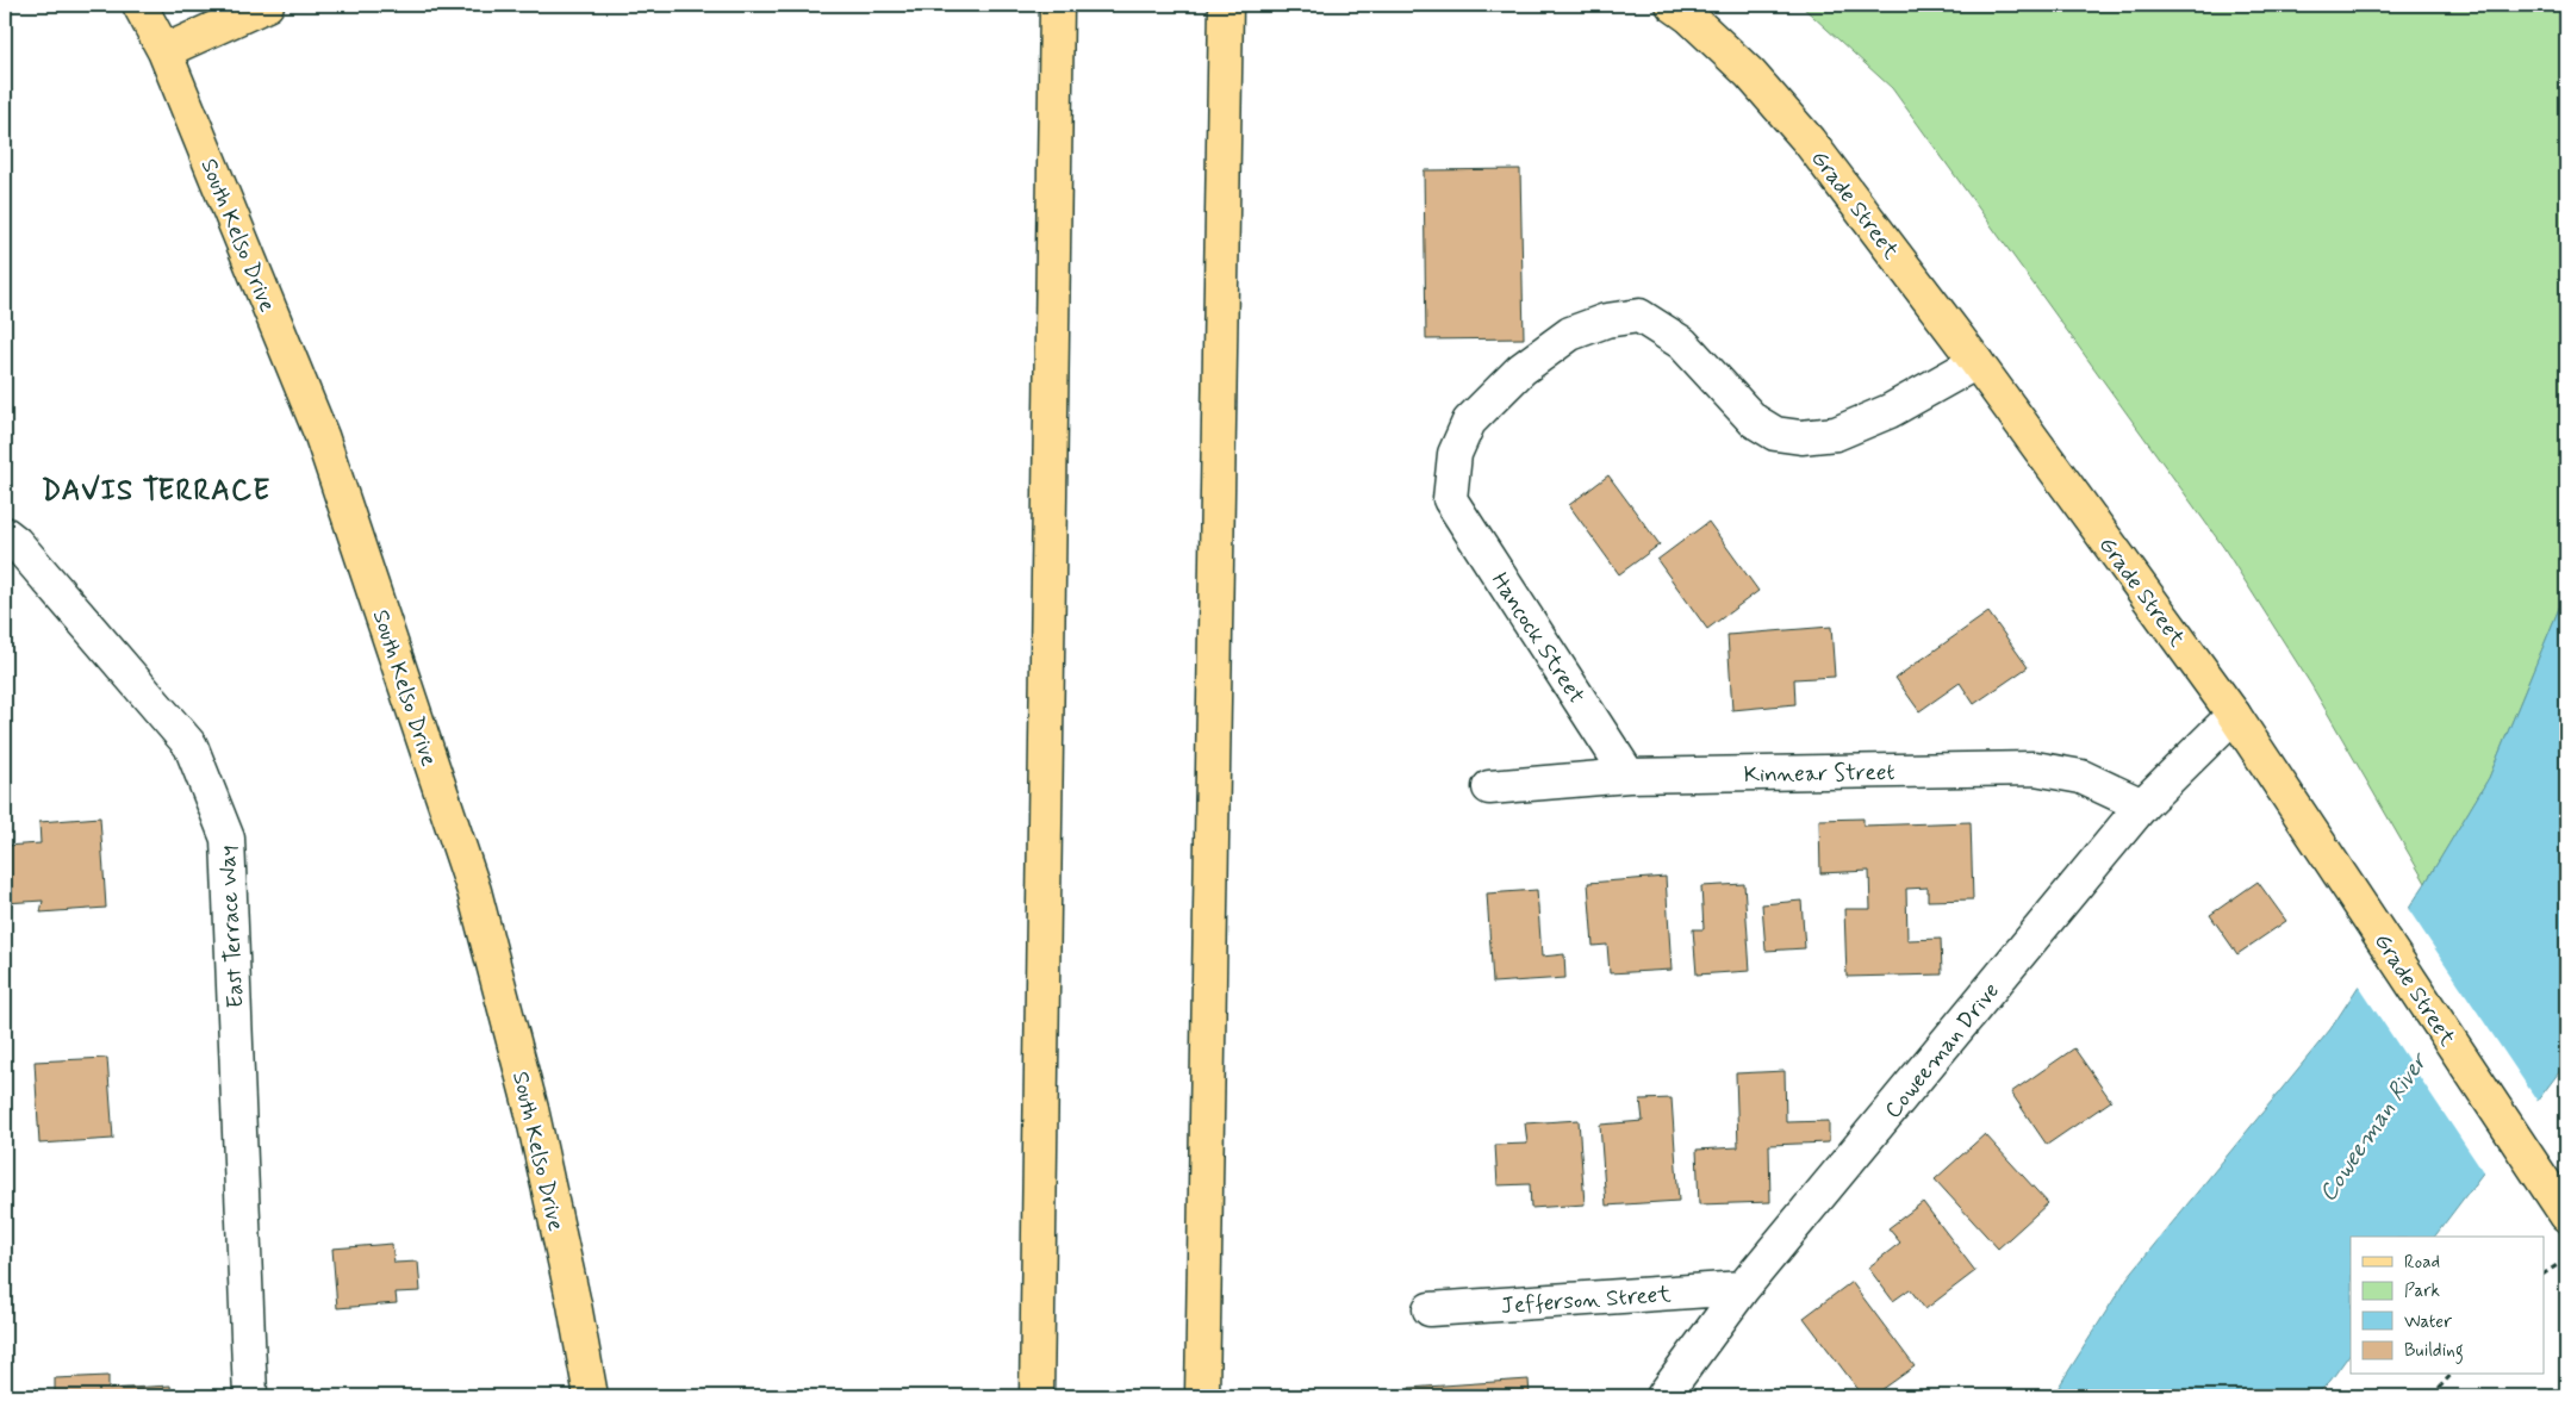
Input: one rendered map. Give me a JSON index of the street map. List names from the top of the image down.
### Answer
{
  "streets": {
    "main road": ["Grade Street", "South Kelso Drive"],
    "street": [
      "Hancock Street",
      "Kinnear Street",
      "East Terrace Way",
      "Coweeman Drive",
      "Jefferson Street"
    ]
  },
  "crossings": [
    ["Grade Street", "Hancock Street"],
    ["Grade Street", "Coweeman Drive"],
    ["Hancock Street", "Kinnear Street"],
    ["Kinnear Street", "Coweeman Drive"],
    ["Coweeman Drive", "Jefferson Street"]
  ],
  "districts": ["DAVIS TERRACE"],
  "water": ["Coweeman River"],
  "legend": [
    "Road",
    "Park",
    "Water",
    "Building"
  ]
}
